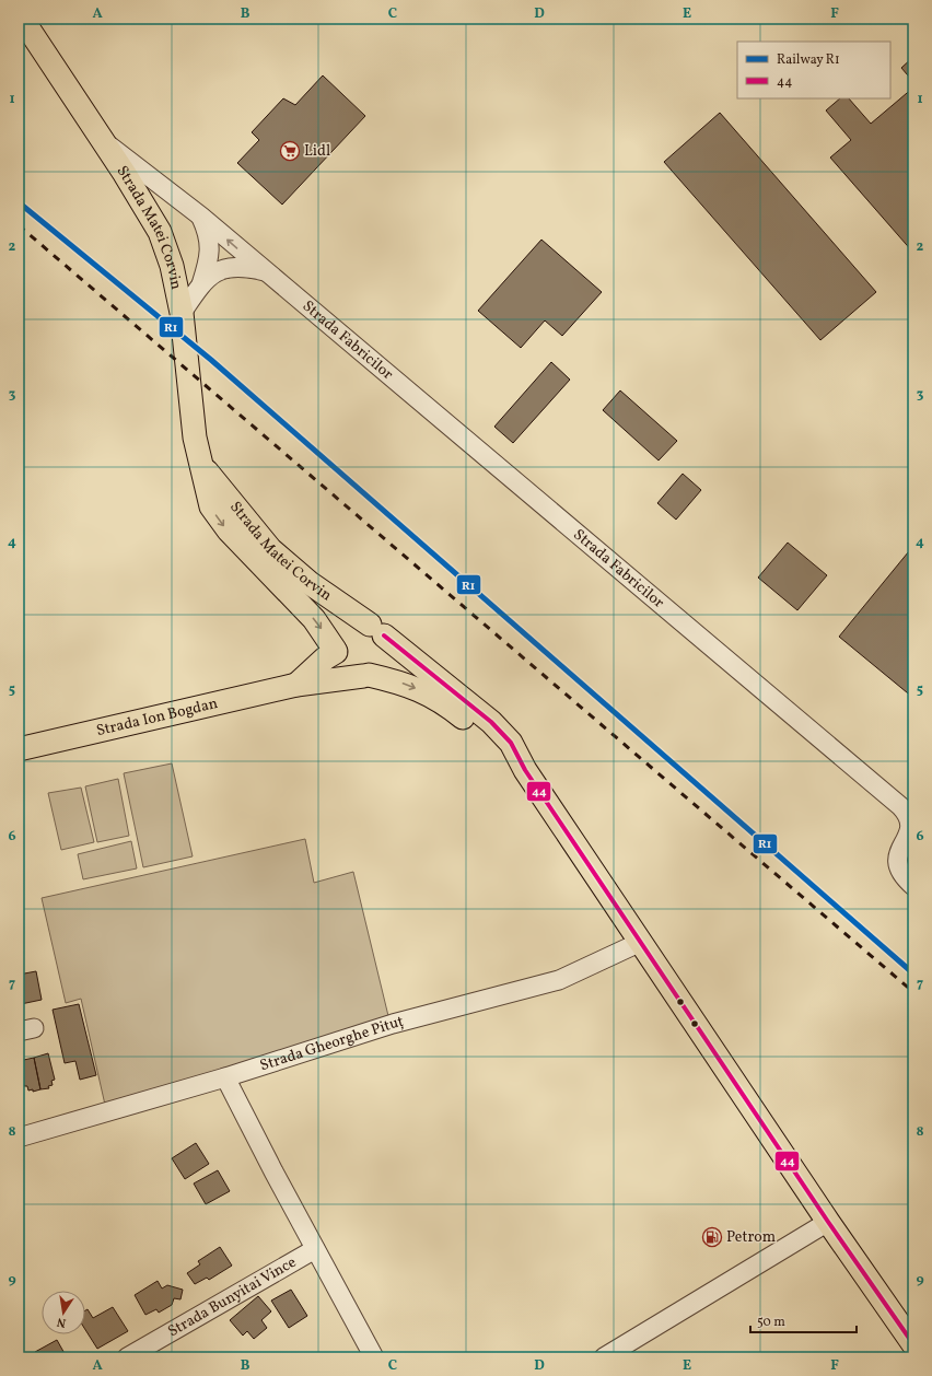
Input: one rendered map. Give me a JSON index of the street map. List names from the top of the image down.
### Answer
{
  "streets": {
    "main road": ["Strada Matei Corvin", "Strada Ion Bogdan"],
    "street": ["Strada Fabricilor", "Strada Gheorghe Pituț", "Strada Bunyitai Vince"]
  },
  "crossings": [
    ["Strada Matei Corvin", "Strada Fabricilor"],
    ["Strada Matei Corvin", "Strada Ion Bogdan"],
    ["Strada Matei Corvin", "Strada Gheorghe Pituț"]
  ],
  "places": {
    "supermarket": ["Lidl"],
    "fuel station": ["Petrom"]
  },
  "lines": ["rail line R1", "transit line 44"],
  "legend": ["Railway R1", "44"],
  "scale_bar": "50 m",
  "north": "bottom",
  "grid": {
    "columns": [
      "A",
      "B",
      "C",
      "D",
      "E",
      "F"
    ],
    "rows": [
      "1",
      "2",
      "3",
      "4",
      "5",
      "6",
      "7",
      "8",
      "9"
    ]
  }
}
